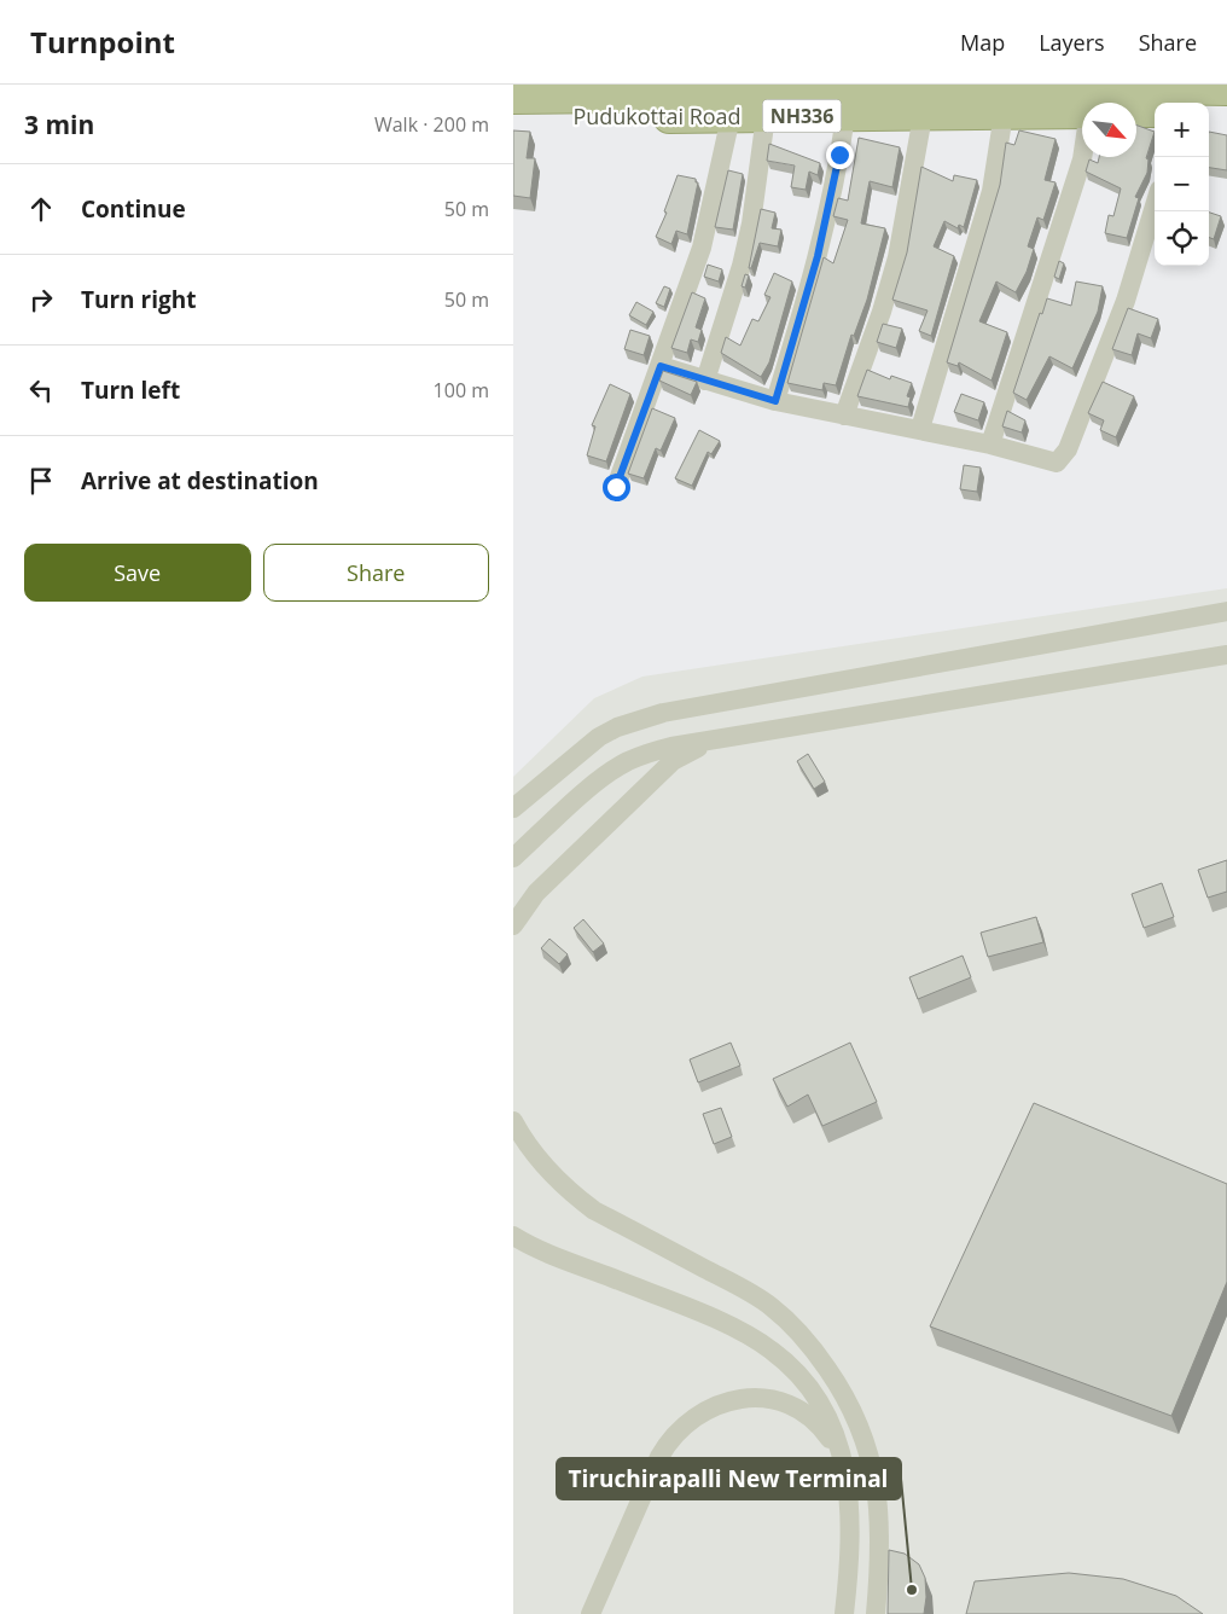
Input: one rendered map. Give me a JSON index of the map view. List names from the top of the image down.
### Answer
{
  "streets": {
    "highway": ["NH336", "Pudukottai Road"]
  },
  "places": ["Tiruchirapalli New Terminal"],
  "north": "bottom right",
  "page": {
    "header": "Turnpoint",
    "nav": ["Map", "Layers", "Share"],
    "heading": ["3 min", "Walk · 200 m"],
    "map_buttons": ["+", "−"],
    "list": [
      ["Continue", "50 m"],
      ["Turn right", "50 m"],
      ["Turn left", "100 m"],
      "Arrive at destination"
    ],
    "buttons": ["Save", "Share"]
  }
}
